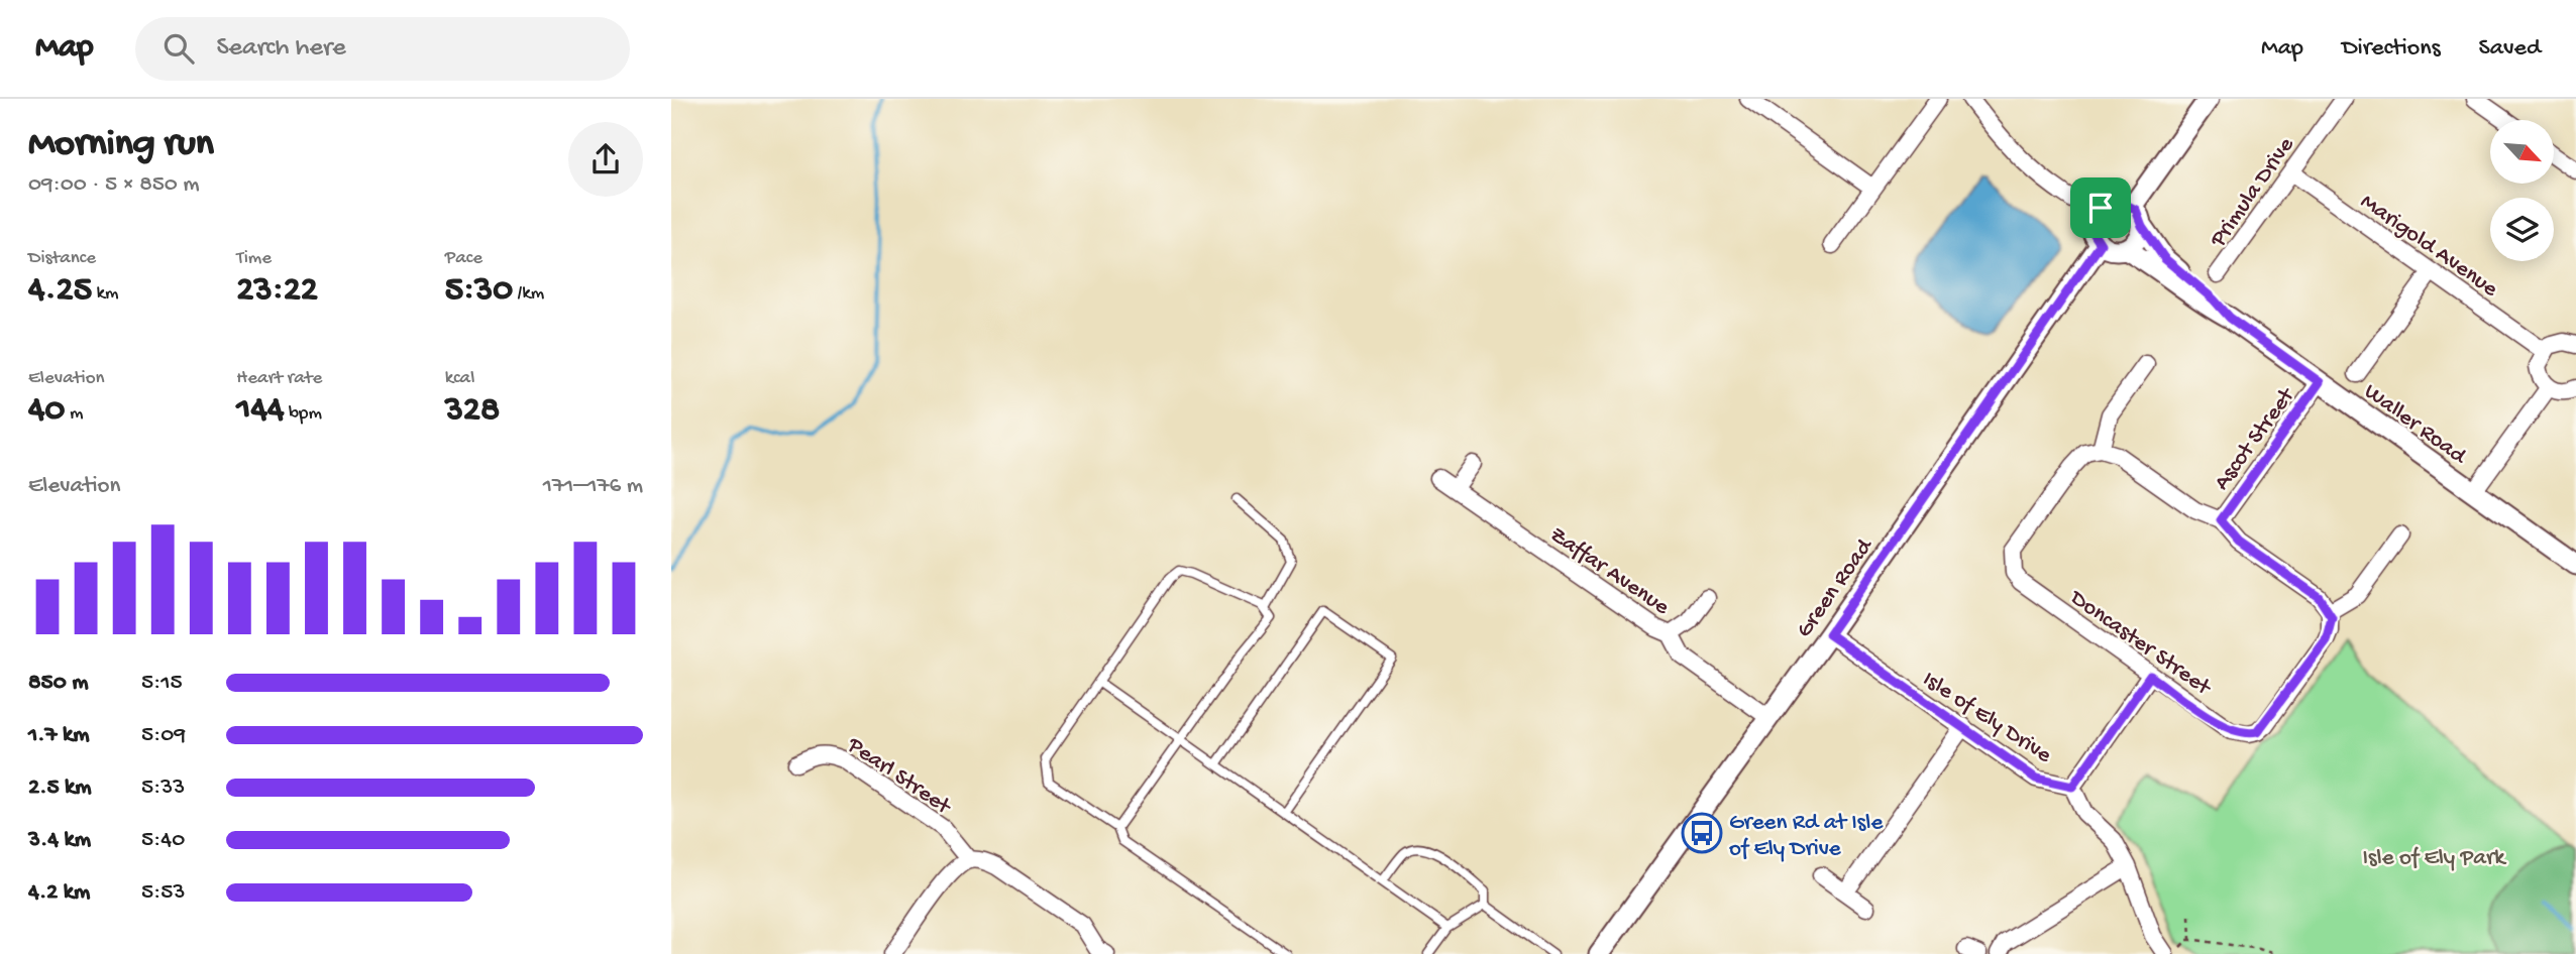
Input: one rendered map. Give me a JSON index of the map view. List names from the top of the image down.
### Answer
{
  "streets": {
    "street": [
      "Primula Drive",
      "Marigold Avenue",
      "Waller Road",
      "Ascot Street",
      "Zaffar Avenue",
      "Green Road",
      "Doncaster Street",
      "Isle of Ely Drive",
      "Pearl Street"
    ]
  },
  "crossings": [
    ["Primula Drive", "Marigold Avenue"],
    ["Waller Road", "Ascot Street"],
    ["Waller Road", "Green Road"],
    ["Zaffar Avenue", "Green Road"],
    ["Green Road", "Isle of Ely Drive"]
  ],
  "parks": ["Isle of Ely Park"],
  "places": {
    "bus stop": ["Green Rd at Isle of Ely Drive"]
  },
  "north": "bottom right",
  "page": {
    "header": "Map",
    "search": "Search here",
    "nav": ["Map", "Directions", "Saved"],
    "heading": ["Morning run", "09:00 · 5 × 850 m"],
    "stats": [
      ["Distance", "4.25 km"],
      ["Time", "23:22"],
      ["Pace", "5:30 /km"],
      ["Elevation", "40 m"],
      ["Heart rate", "144 bpm"],
      ["kcal", "328"]
    ],
    "chart": ["Elevation", "171–176 m"],
    "list": [
      {
        "name": "850 m",
        "note": "5:15"
      },
      {
        "name": "1.7 km",
        "note": "5:09"
      },
      {
        "name": "2.5 km",
        "note": "5:33"
      },
      {
        "name": "3.4 km",
        "note": "5:40"
      },
      {
        "name": "4.2 km",
        "note": "5:53"
      }
    ]
  }
}
